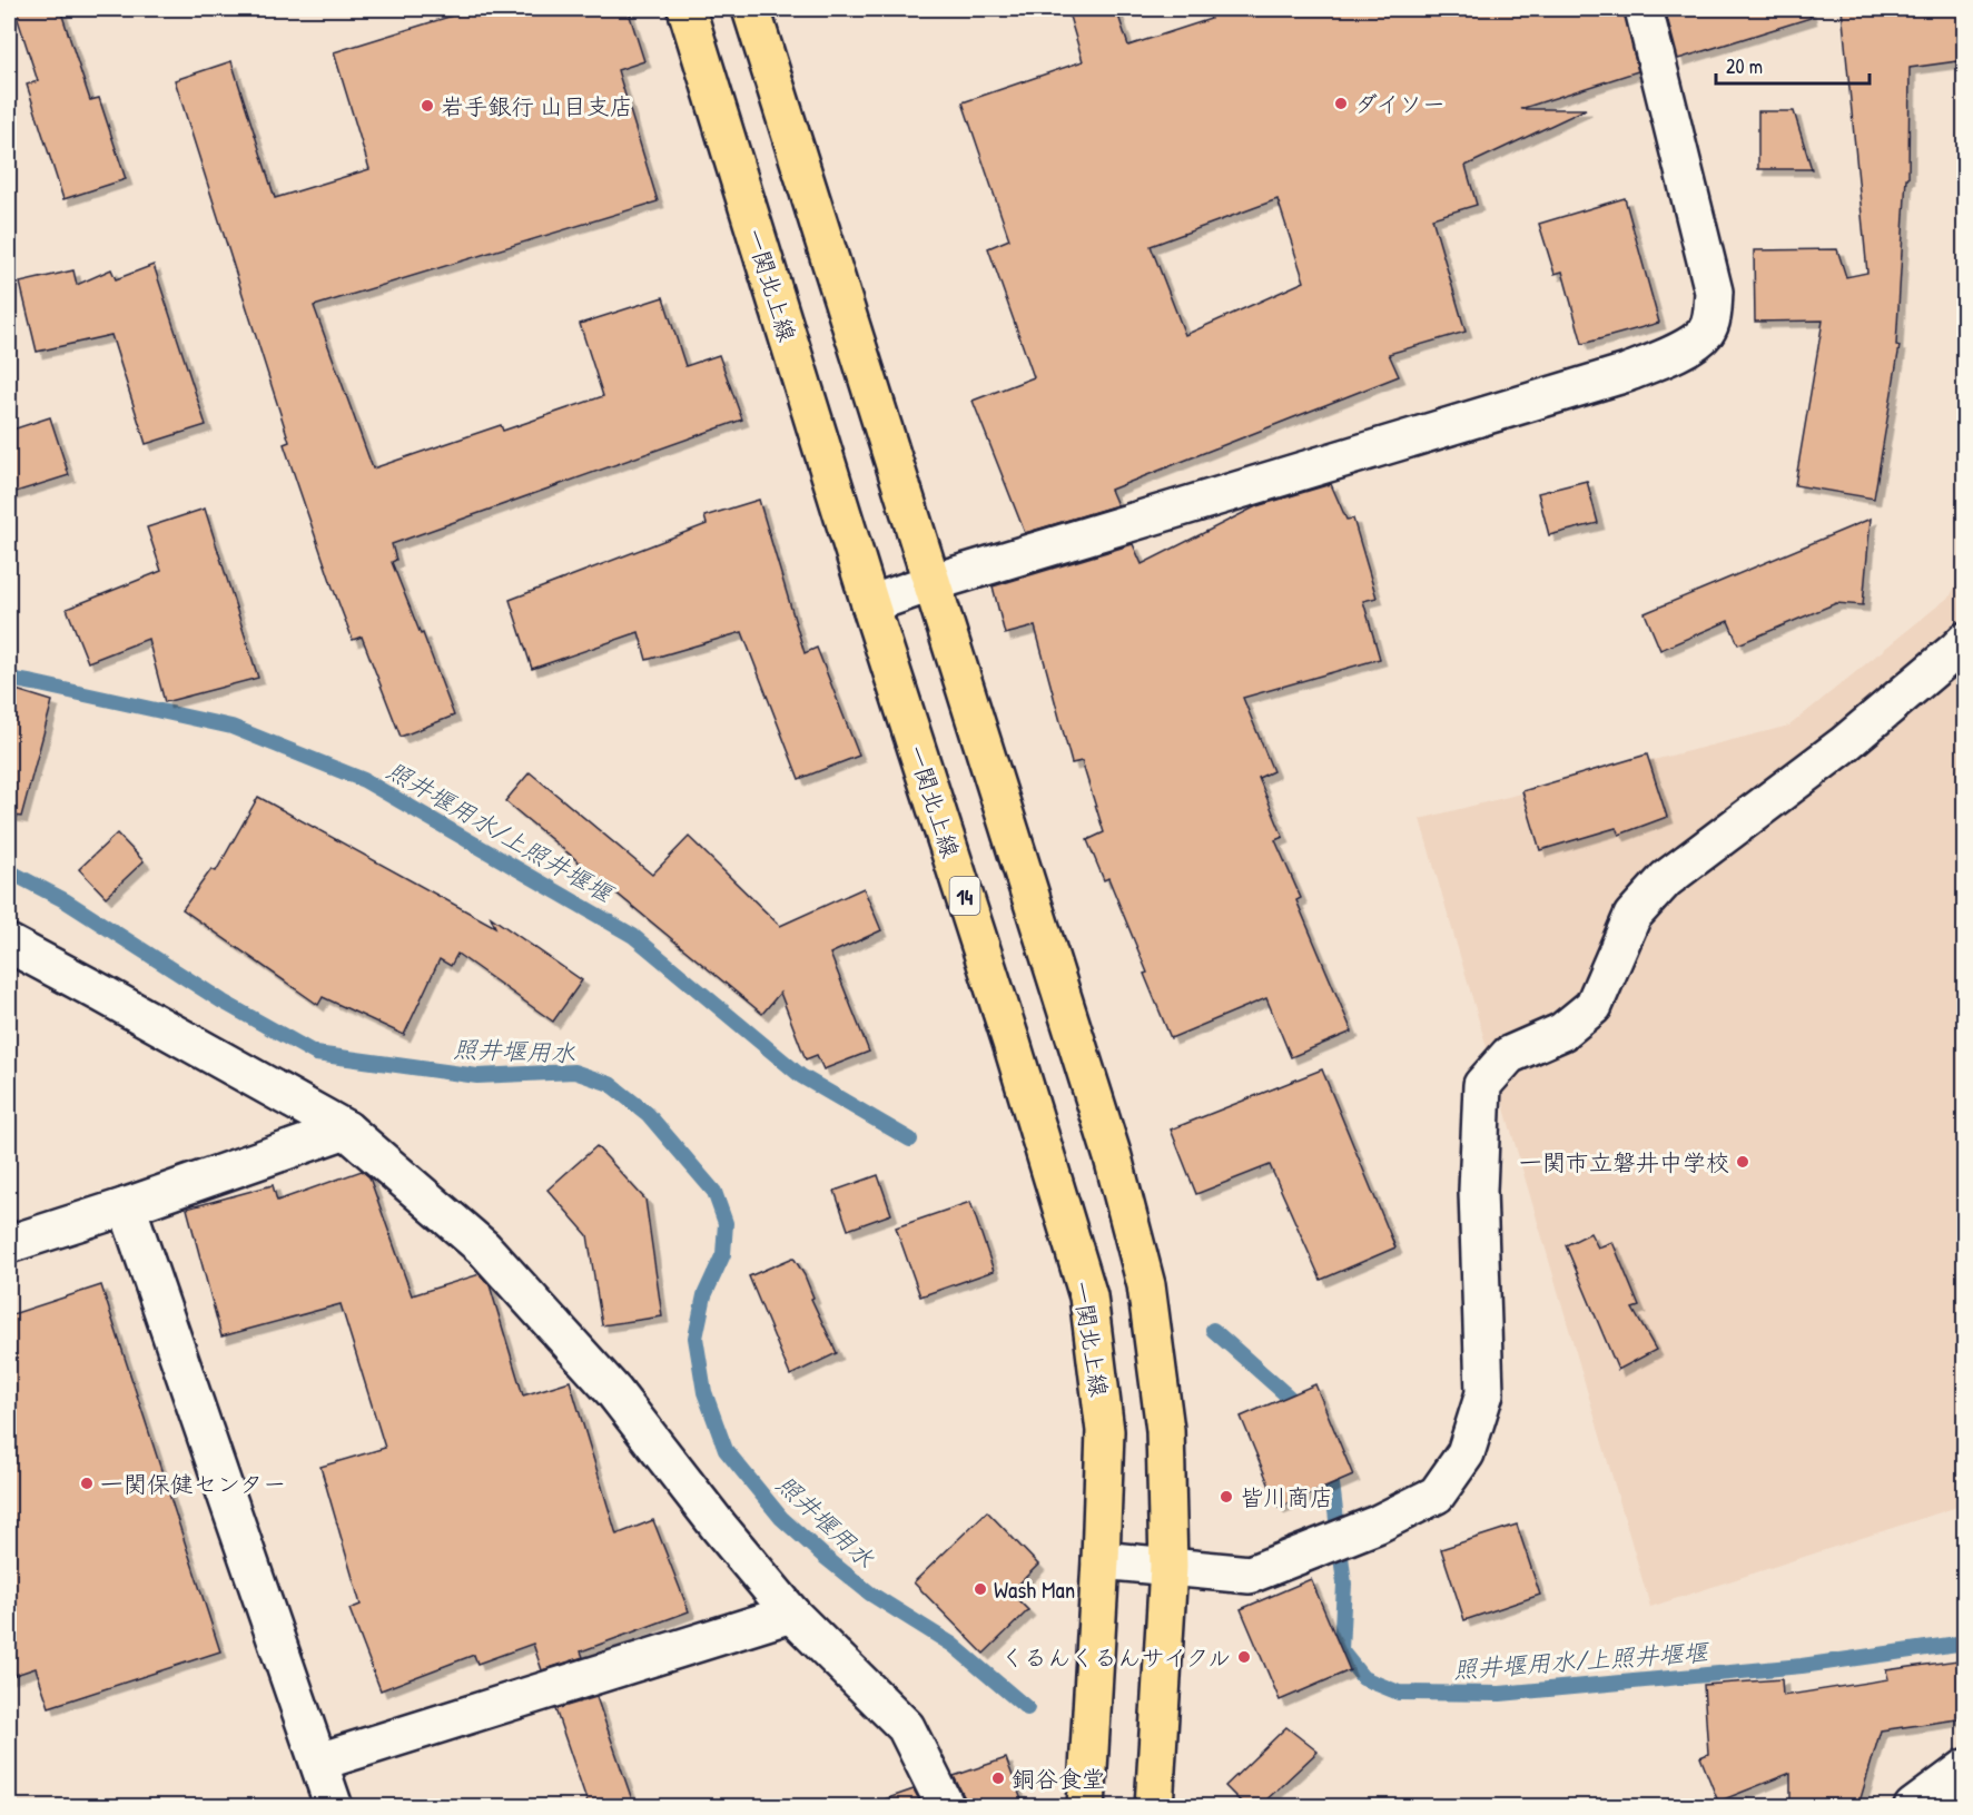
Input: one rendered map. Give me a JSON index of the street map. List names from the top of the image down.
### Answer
{
  "streets": {
    "main road": ["一関北上線", "14"]
  },
  "water": ["照井堰用水/上照井堰堰", "照井堰用水"],
  "places": [
    "ダイソー",
    "岩手銀行 山目支店",
    "一関市立磐井中学校",
    "一関保健センター",
    "皆川商店",
    "Wash Man",
    "くるんくるんサイクル",
    "銅谷食堂"
  ],
  "scale_bar": "20 m"
}
